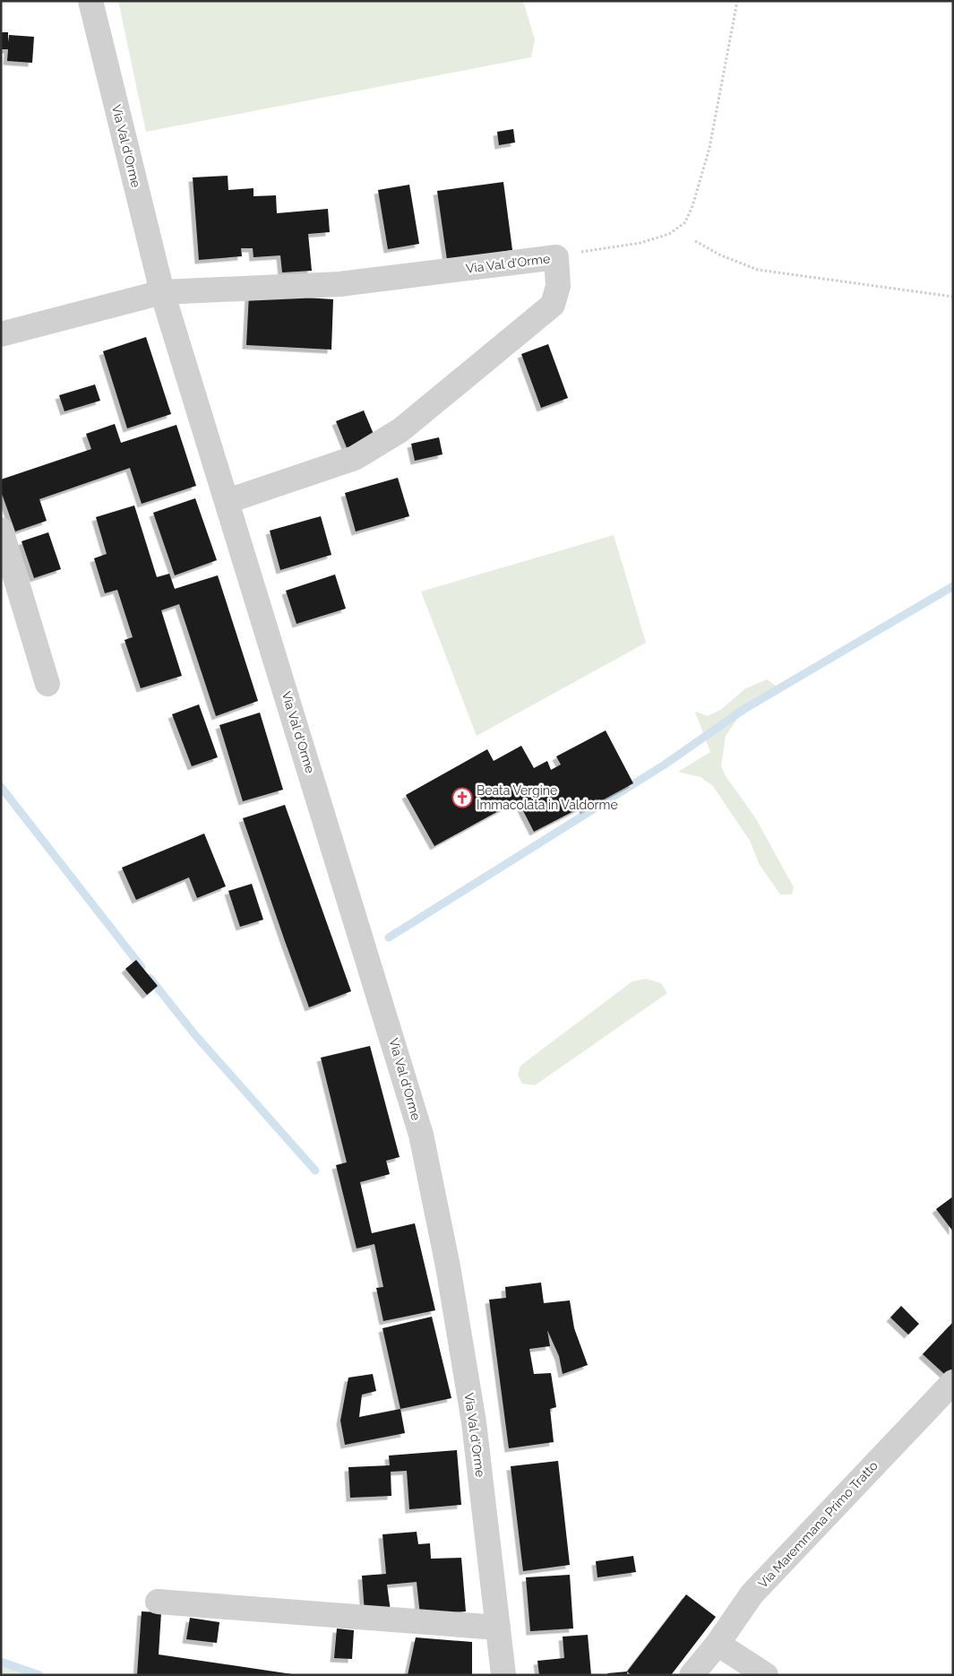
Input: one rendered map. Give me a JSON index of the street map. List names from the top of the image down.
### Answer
{
  "streets": {
    "street": ["Via Val d'Orme", "Via Maremmana Primo Tratto"]
  },
  "places": {
    "church": ["Beata Vergine Immacolata in Valdorme"]
  }
}
